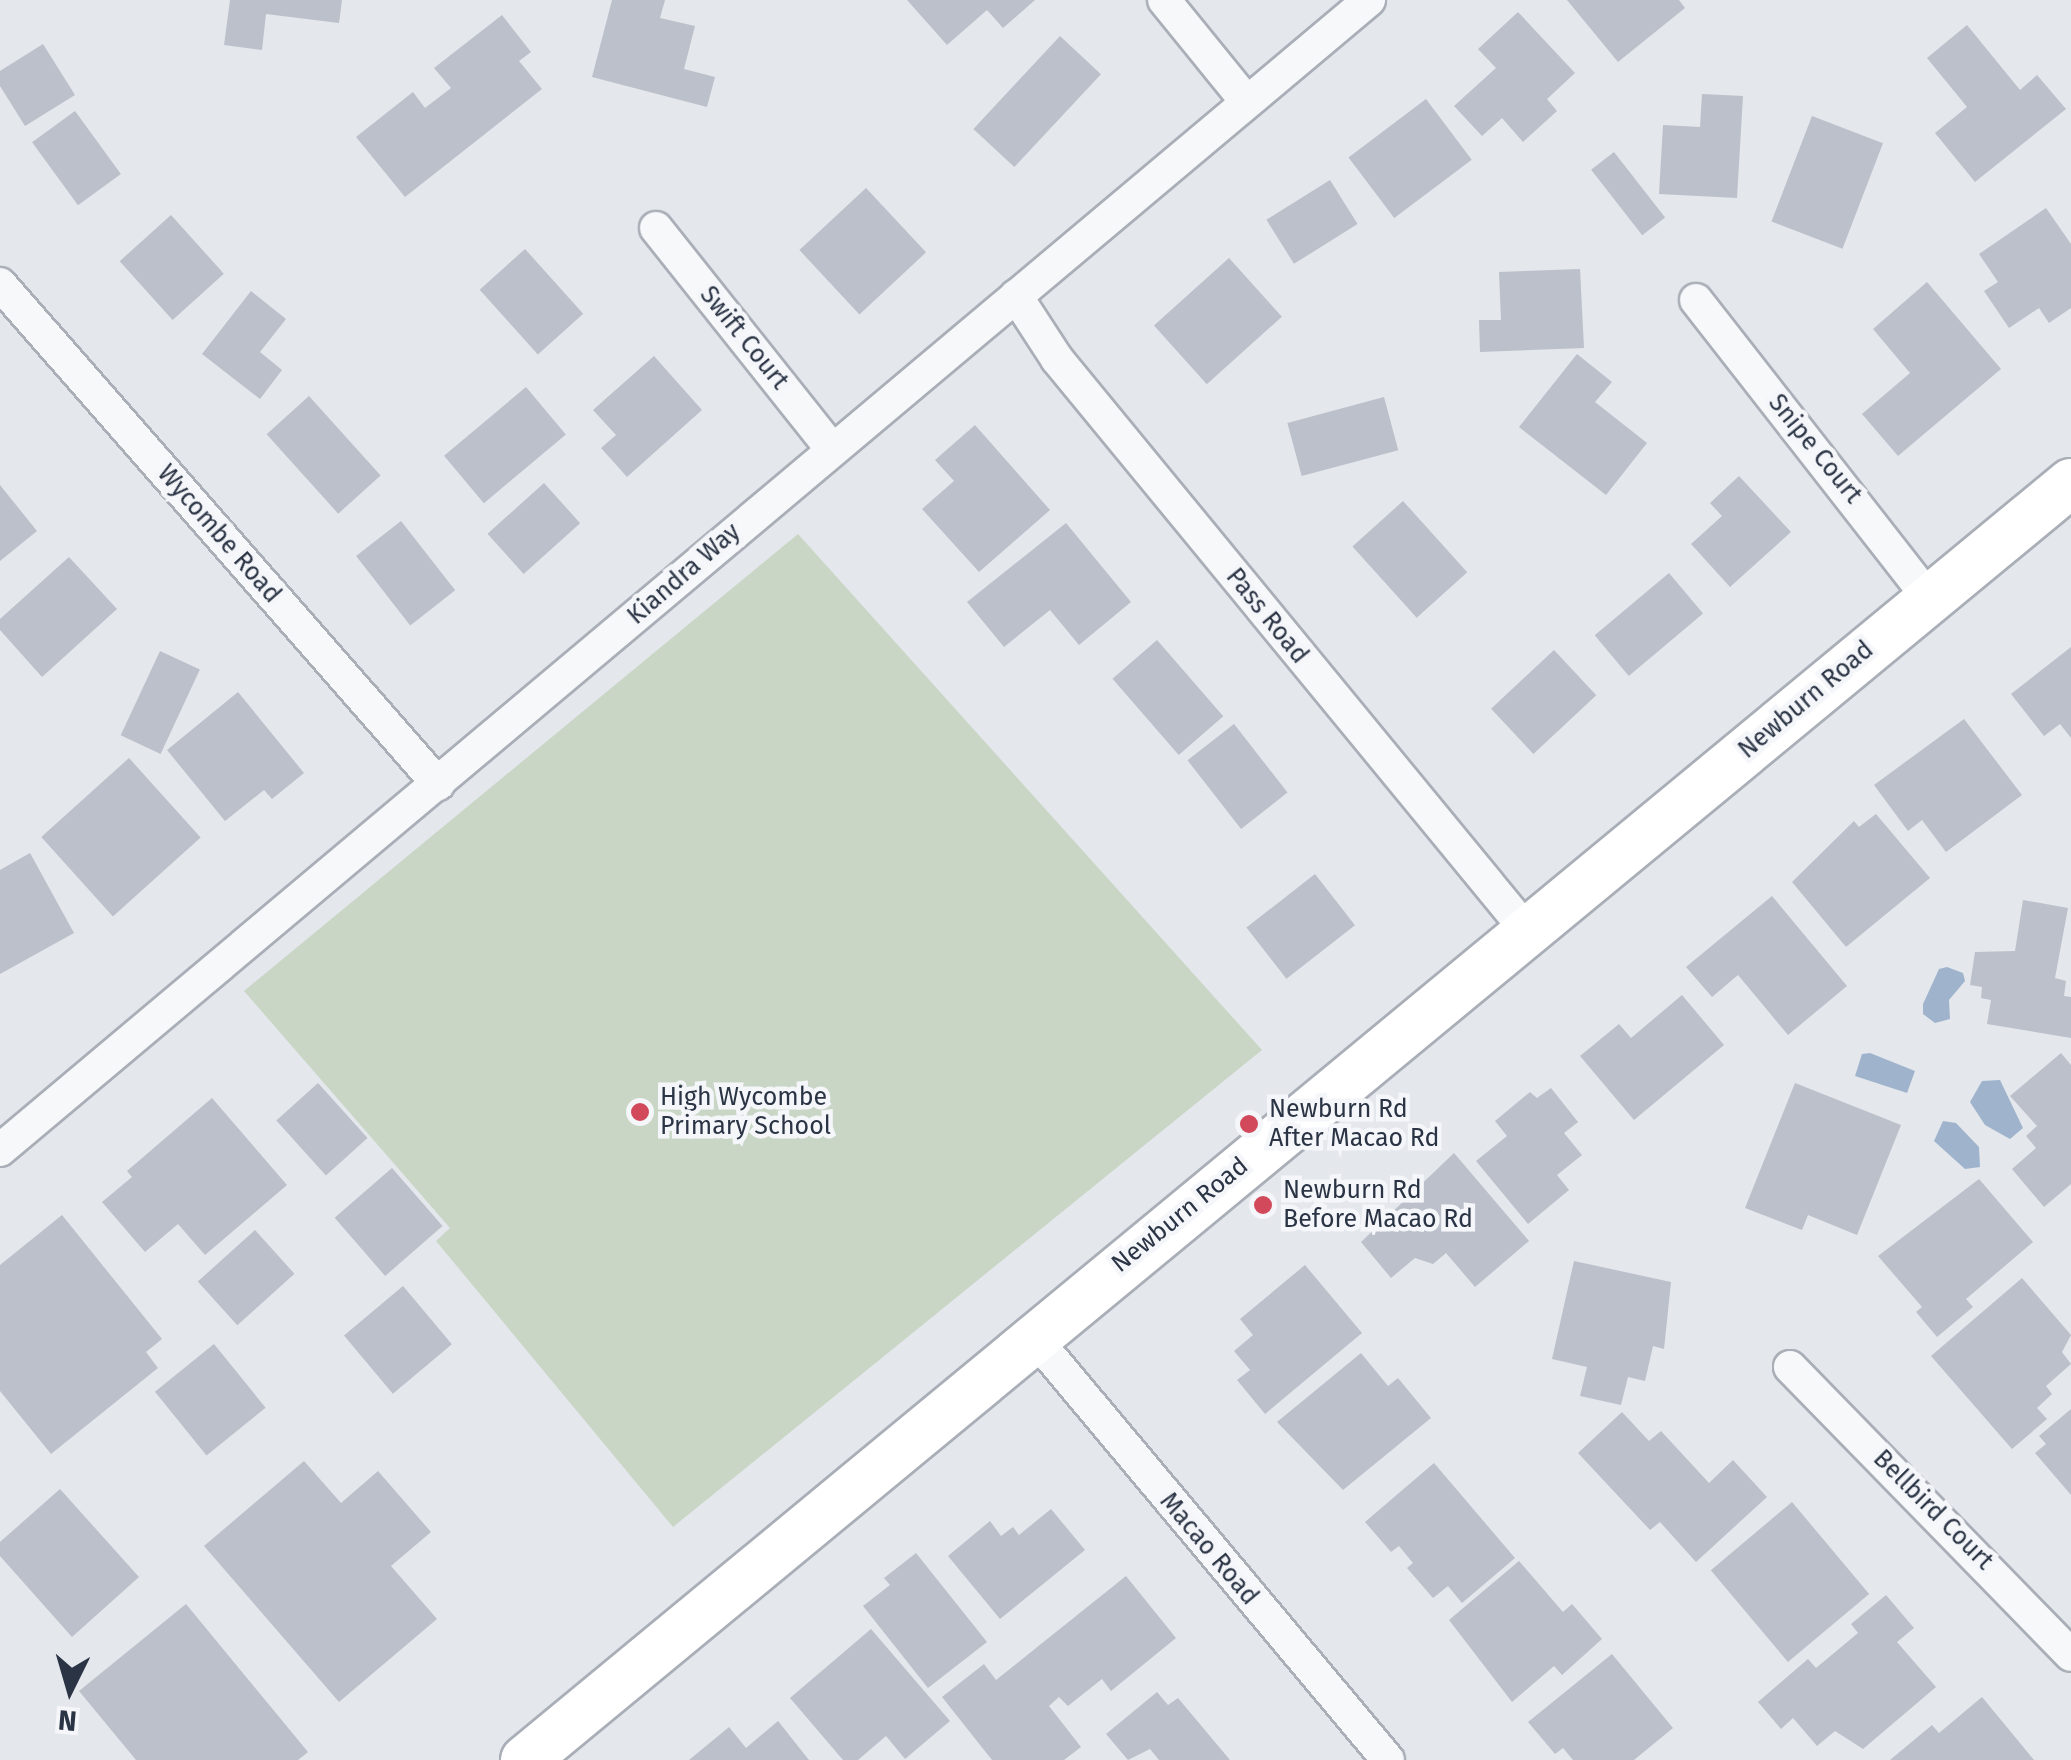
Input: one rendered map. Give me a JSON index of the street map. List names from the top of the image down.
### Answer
{
  "streets": {
    "street": [
      "Swift Court",
      "Snipe Court",
      "Wycombe Road",
      "Kiandra Way",
      "Pass Road",
      "Newburn Road",
      "Bellbird Court",
      "Macao Road"
    ]
  },
  "crossings": [
    ["Swift Court", "Kiandra Way"],
    ["Snipe Court", "Newburn Road"],
    ["Wycombe Road", "Kiandra Way"],
    ["Kiandra Way", "Pass Road"],
    ["Pass Road", "Newburn Road"],
    ["Newburn Road", "Macao Road"]
  ],
  "places": ["High Wycombe Primary School", "Newburn Rd After Macao Rd", "Newburn Rd Before Macao Rd"],
  "north": "bottom"
}
